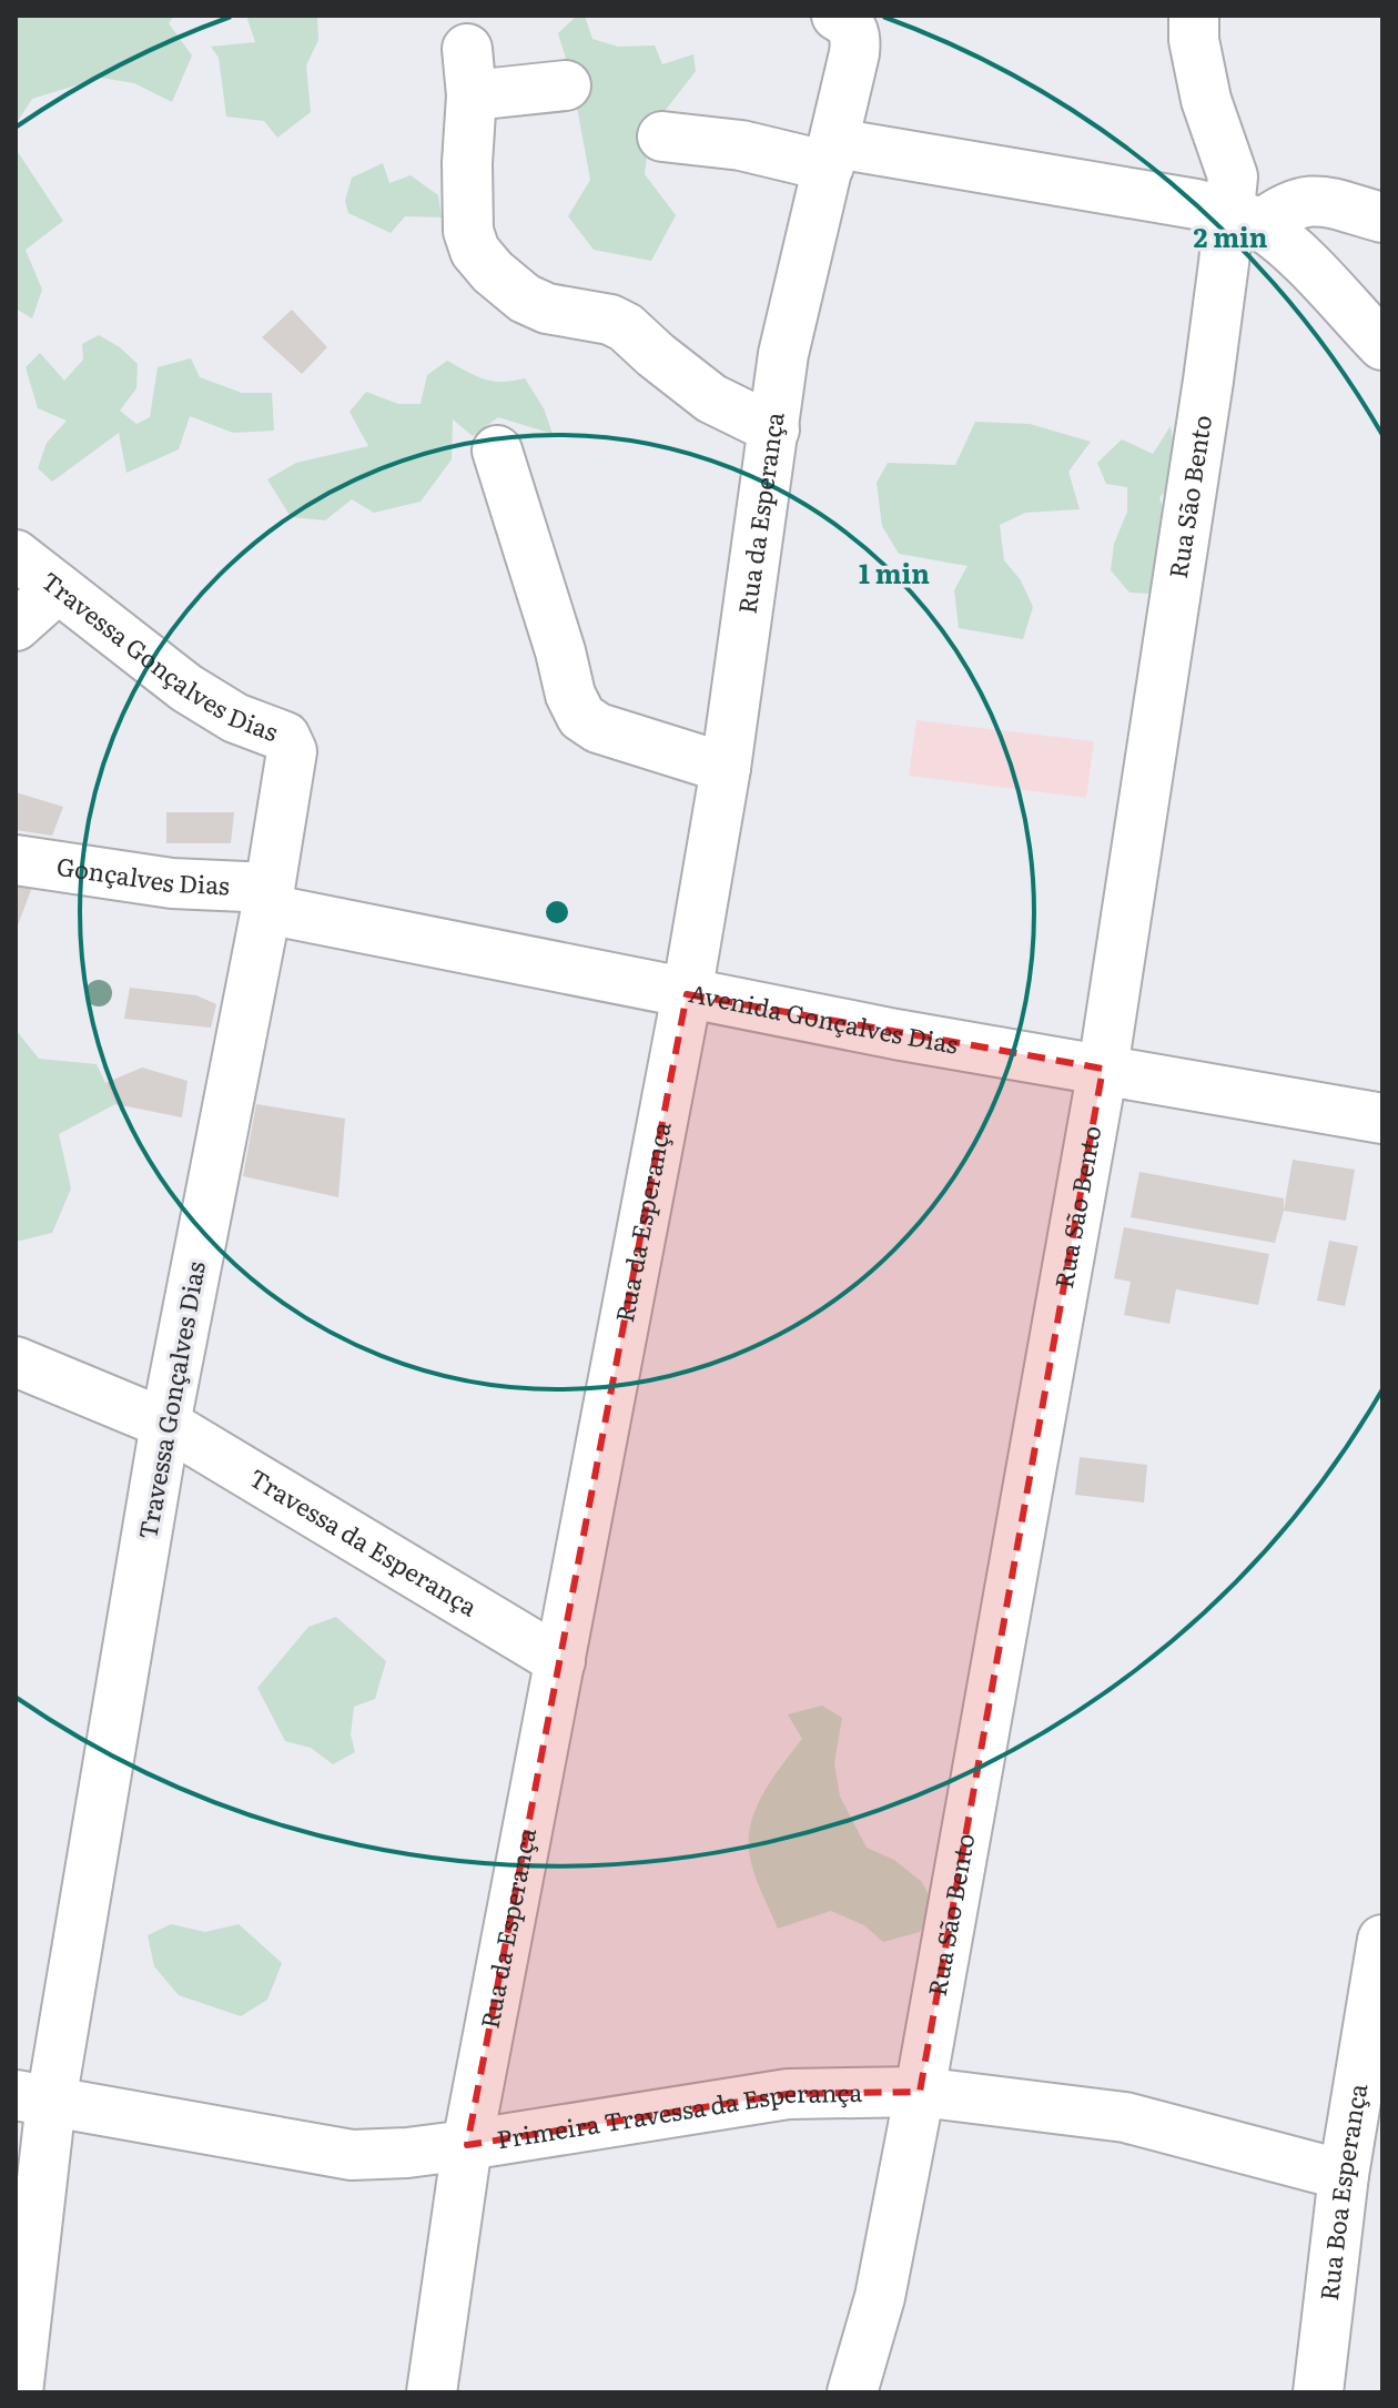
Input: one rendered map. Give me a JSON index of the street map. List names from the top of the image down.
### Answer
{
  "streets": {
    "street": [
      "Rua São Bento",
      "Rua da Esperança",
      "Travessa Gonçalves Dias",
      "Gonçalves Dias",
      "Avenida Gonçalves Dias",
      "Travessa da Esperança",
      "Primeira Travessa da Esperança",
      "Rua Boa Esperança"
    ]
  },
  "crossings": [
    ["Rua São Bento", "Avenida Gonçalves Dias"],
    ["Rua São Bento", "Primeira Travessa da Esperança"],
    ["Rua da Esperança", "Avenida Gonçalves Dias"],
    ["Rua da Esperança", "Travessa da Esperança"],
    ["Rua da Esperança", "Primeira Travessa da Esperança"],
    ["Travessa Gonçalves Dias", "Gonçalves Dias"],
    ["Travessa Gonçalves Dias", "Avenida Gonçalves Dias"],
    ["Travessa Gonçalves Dias", "Travessa da Esperança"],
    ["Travessa Gonçalves Dias", "Primeira Travessa da Esperança"],
    ["Gonçalves Dias", "Avenida Gonçalves Dias"],
    ["Primeira Travessa da Esperança", "Rua Boa Esperança"]
  ],
  "rings": ["2 min", "1 min"]
}
